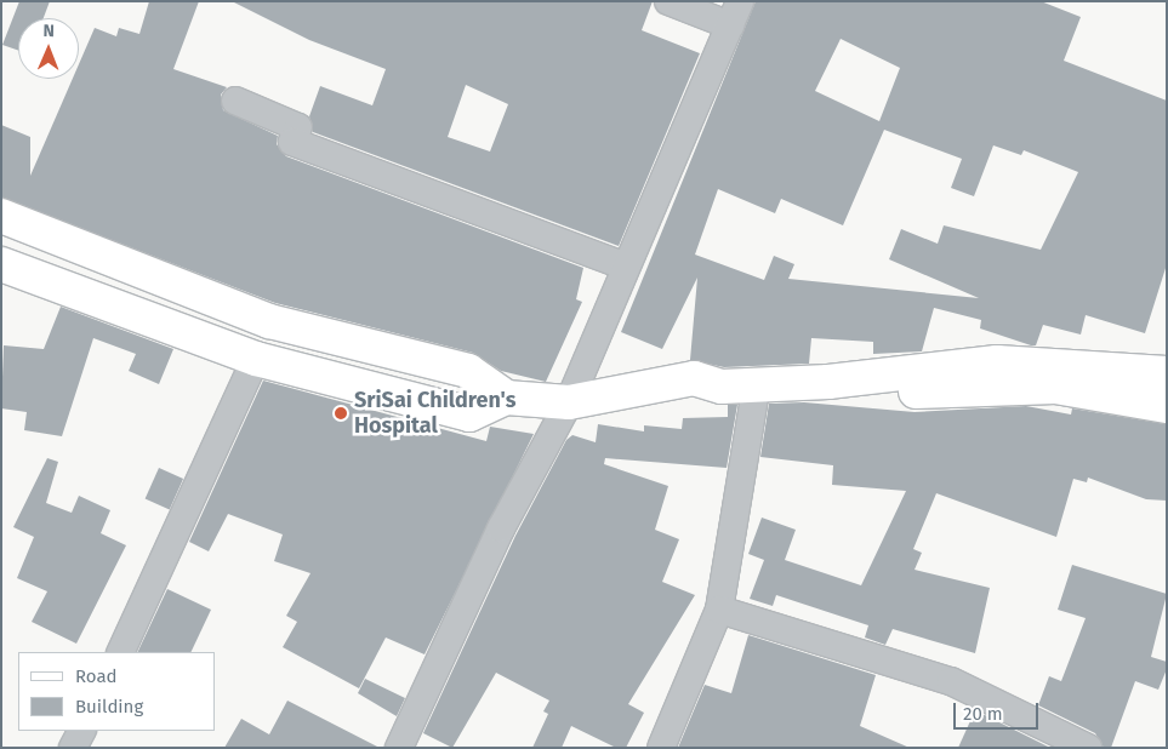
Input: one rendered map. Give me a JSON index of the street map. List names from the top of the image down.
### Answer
{
  "places": ["SriSai Children's Hospital"],
  "legend": ["Road", "Building"],
  "scale_bar": "20 m",
  "north": "top"
}
